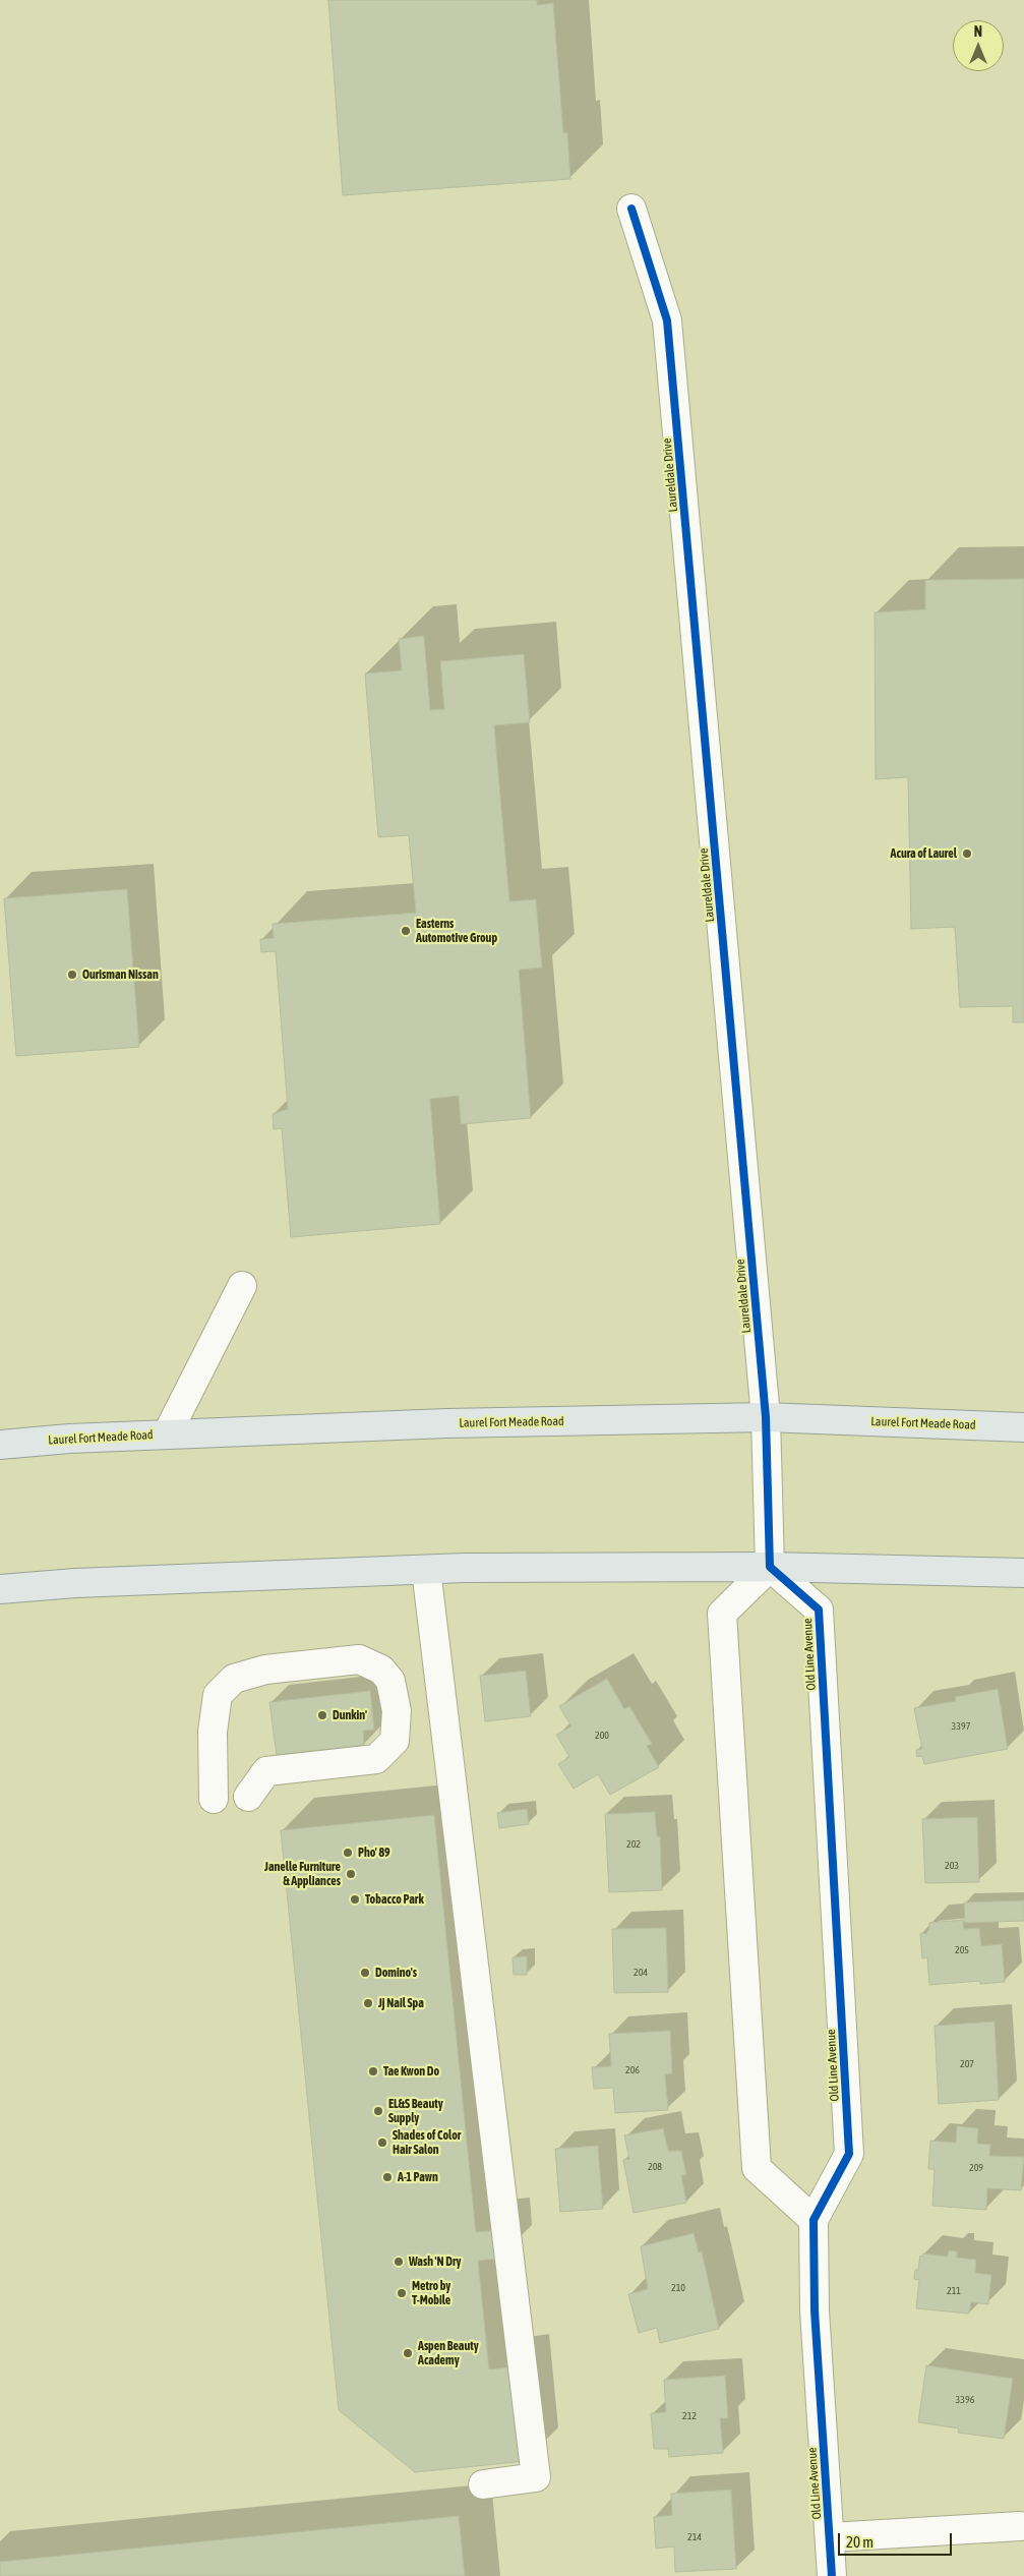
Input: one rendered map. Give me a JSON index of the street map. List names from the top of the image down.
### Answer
{
  "streets": {
    "main road": ["Laurel Fort Meade Road"],
    "street": ["Laureldale Drive", "Old Line Avenue"]
  },
  "crossings": [
    ["Laureldale Drive", "Laurel Fort Meade Road"],
    ["Laureldale Drive", "Old Line Avenue"]
  ],
  "places": [
    "Acura of Laurel",
    "Easterns Automotive Group",
    "Ourisman Nissan",
    "Dunkin'",
    "Pho' 89",
    "Janelle Furniture & Appliances",
    "Tobacco Park",
    "Domino's",
    "Jj Nail Spa",
    "Tae Kwon Do",
    "EL&S Beauty Supply",
    "Shades of Color Hair Salon",
    "A-1 Pawn",
    "Wash 'N Dry",
    "Metro by T-Mobile",
    "Aspen Beauty Academy"
  ],
  "house_numbers": [
    "3397",
    "200",
    "202",
    "203",
    "205",
    "204",
    "207",
    "206",
    "208",
    "209",
    "210",
    "211",
    "3396",
    "212",
    "214"
  ],
  "scale_bar": "20 m",
  "north": "top"
}
